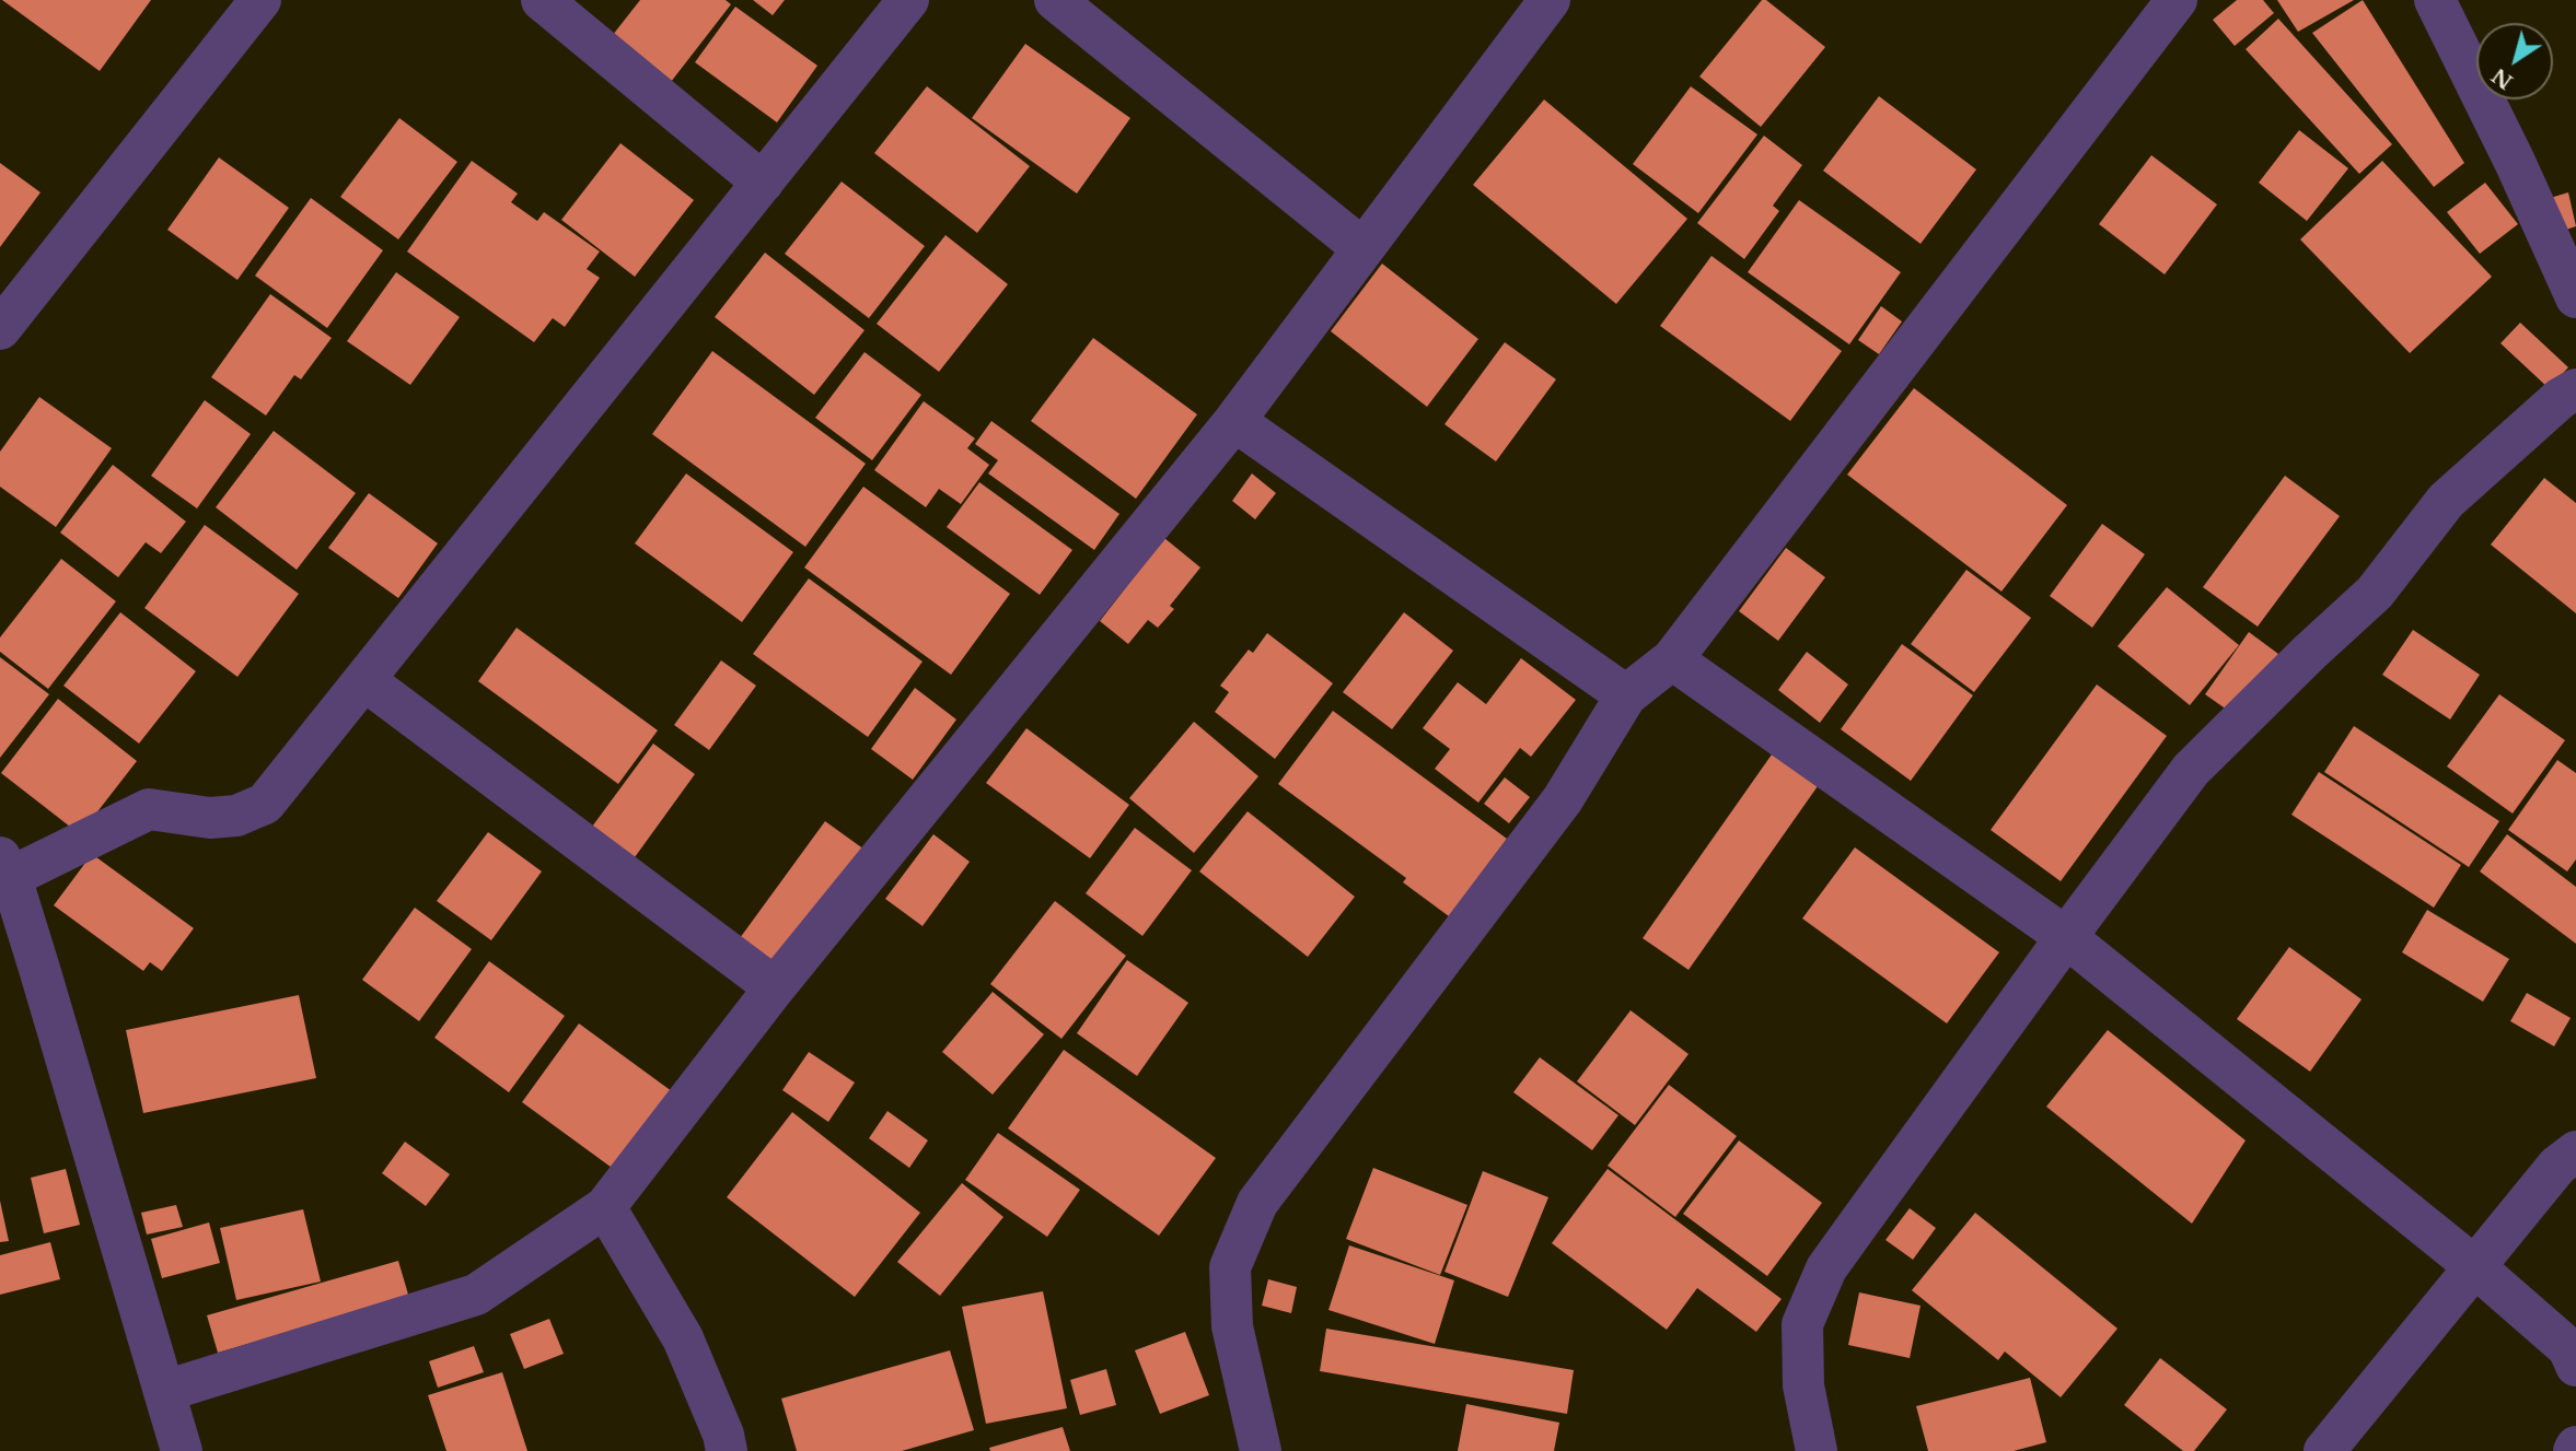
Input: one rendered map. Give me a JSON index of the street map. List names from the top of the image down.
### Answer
{
  "north": "bottom left"
}
